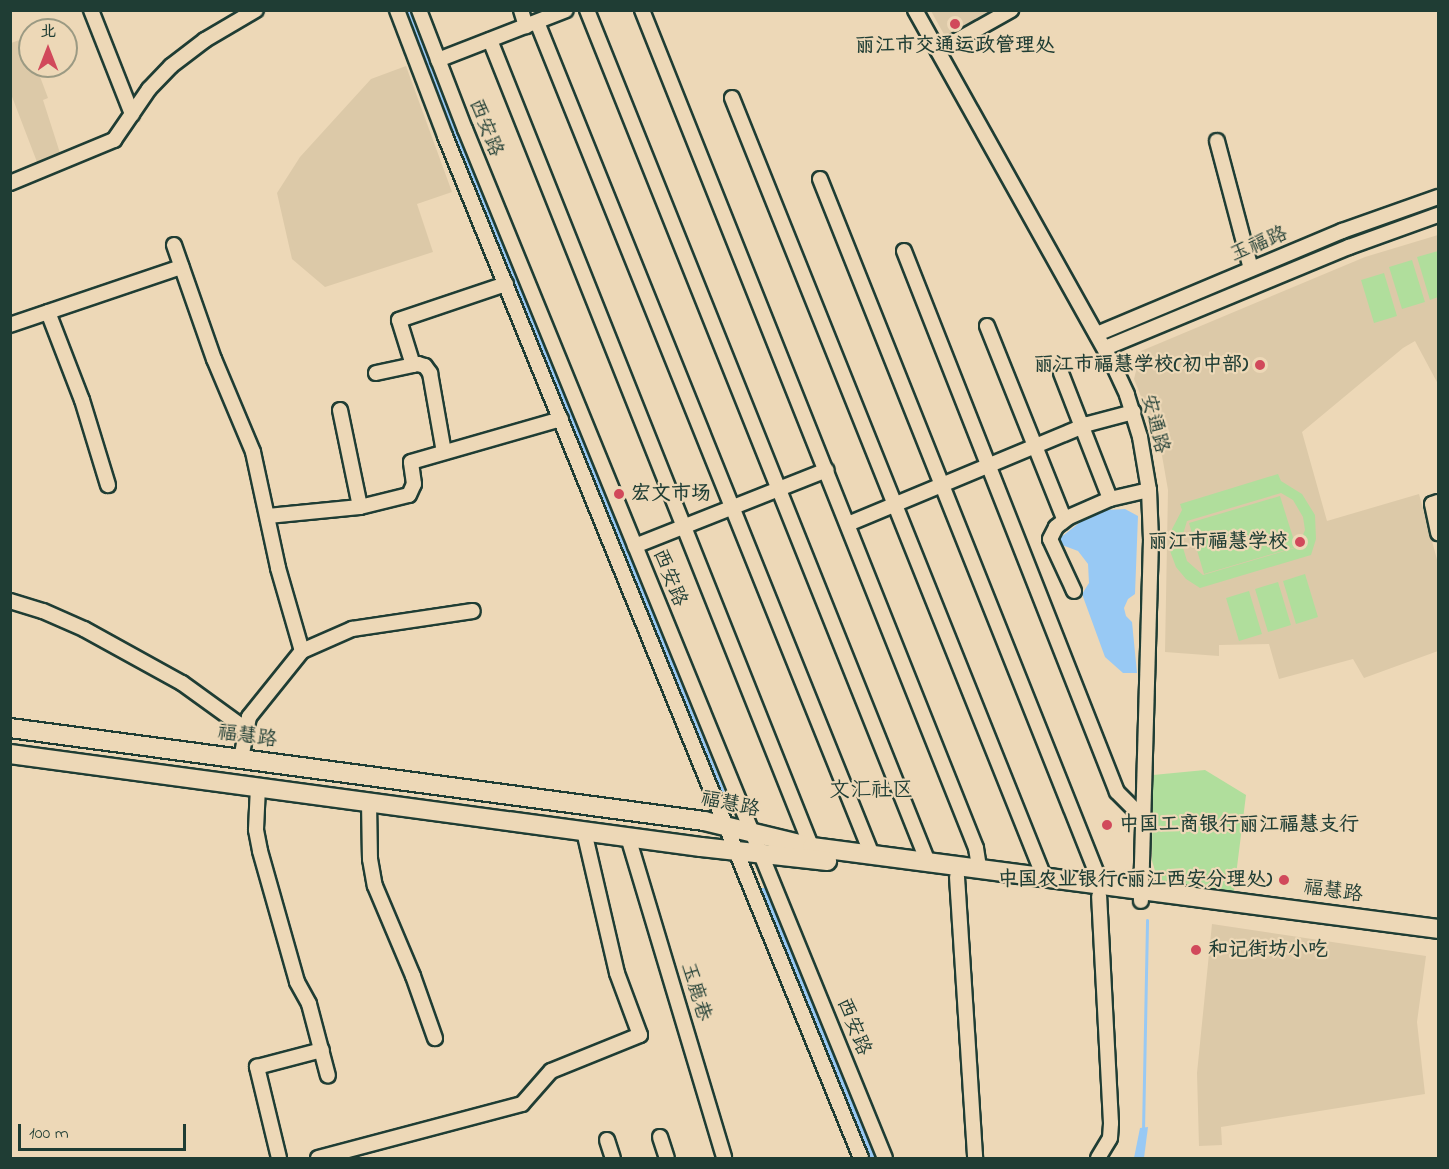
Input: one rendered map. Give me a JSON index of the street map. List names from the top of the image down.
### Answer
{
  "streets": {
    "main road": ["福慧路"],
    "street": [
      "西安路",
      "玉福路",
      "安通路",
      "玉鹿巷"
    ]
  },
  "crossings": [
    ["西安路", "福慧路"],
    ["玉福路", "安通路"],
    ["安通路", "福慧路"],
    ["福慧路", "玉鹿巷"]
  ],
  "districts": ["文汇社区"],
  "places": [
    "丽江市交通运政管理处",
    "丽江市福慧学校(初中部)",
    "宏文市场",
    "丽江市福慧学校",
    "中国工商银行丽江福慧支行",
    "中国农业银行(丽江西安分理处)",
    "和记街坊小吃"
  ],
  "scale_bar": "100 m",
  "north": "top"
}
